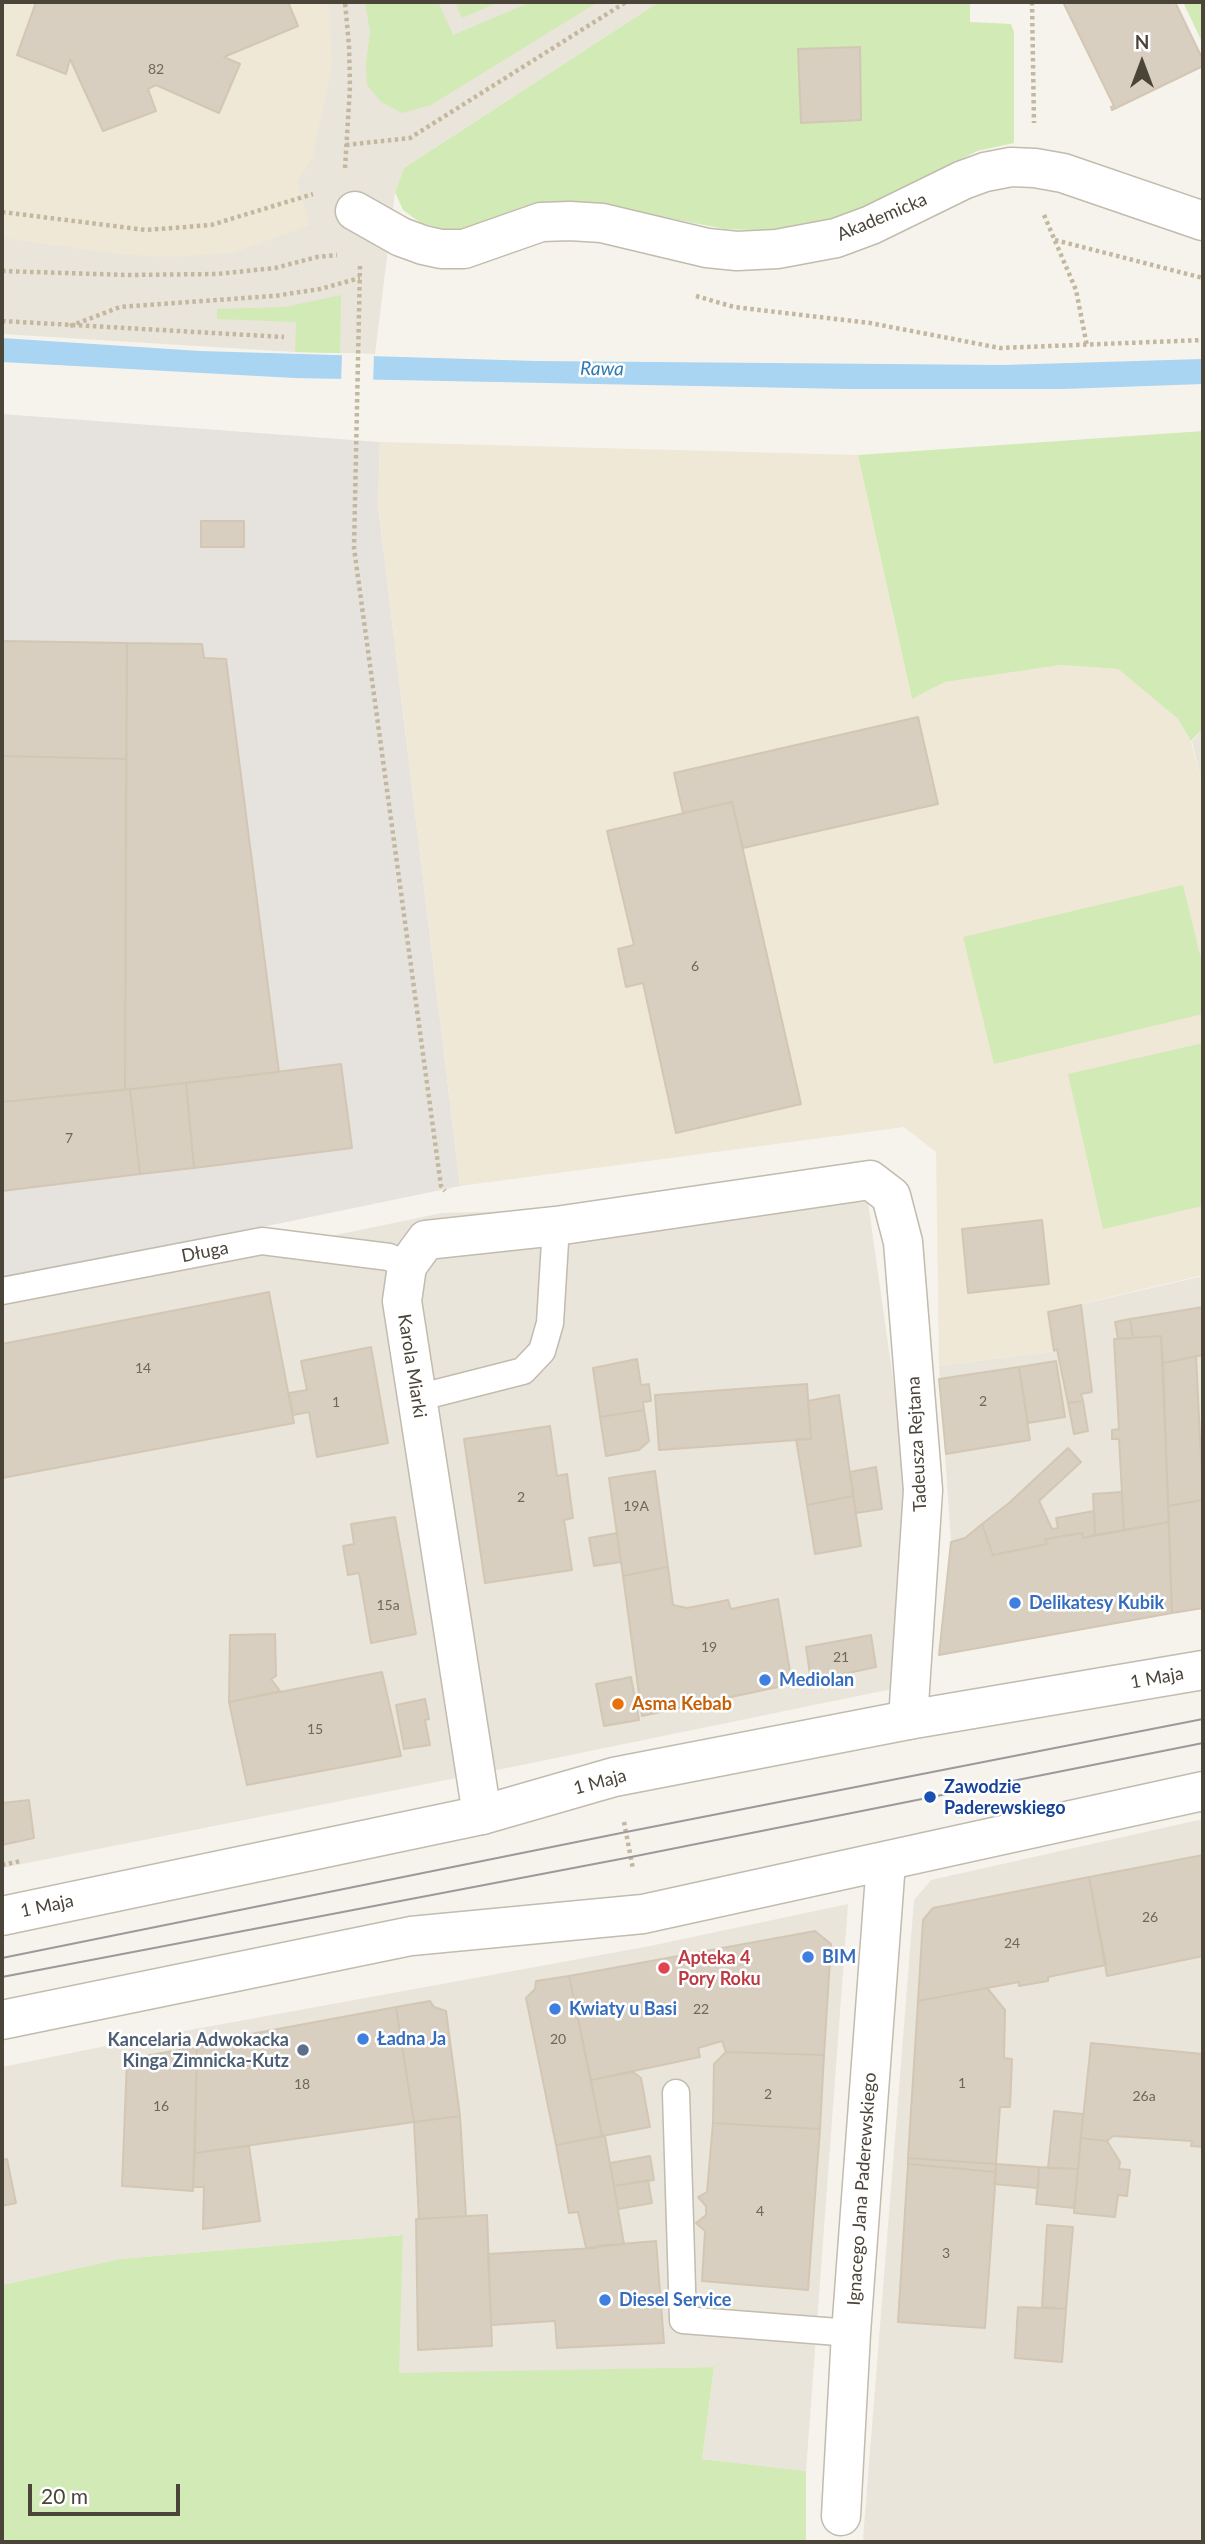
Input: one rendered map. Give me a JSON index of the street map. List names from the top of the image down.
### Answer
{
  "streets": {
    "street": [
      "Akademicka",
      "Karola Miarki",
      "Tadeusza Rejtana",
      "1 Maja",
      "Ignacego Jana Paderewskiego"
    ],
    "lane": ["Długa"]
  },
  "crossings": [
    ["Długa", "Karola Miarki"],
    ["Karola Miarki", "1 Maja"],
    ["Tadeusza Rejtana", "1 Maja"]
  ],
  "water": ["Rawa"],
  "places": [
    "Delikatesy Kubik",
    "Mediolan",
    "Asma Kebab",
    "Zawodzie Paderewskiego",
    "BIM",
    "Apteka 4 Pory Roku",
    "Kwiaty u Basi",
    "Ładna Ja",
    "Kancelaria Adwokacka Kinga Zimnicka-Kutz",
    "Diesel Service"
  ],
  "house_numbers": [
    "82",
    "6",
    "7",
    "14",
    "2",
    "1",
    "2",
    "19A",
    "15a",
    "19",
    "21",
    "15",
    "26",
    "24",
    "22",
    "20",
    "1",
    "18",
    "2",
    "26a",
    "16",
    "4",
    "3"
  ],
  "scale_bar": "20 m",
  "north": "top"
}
